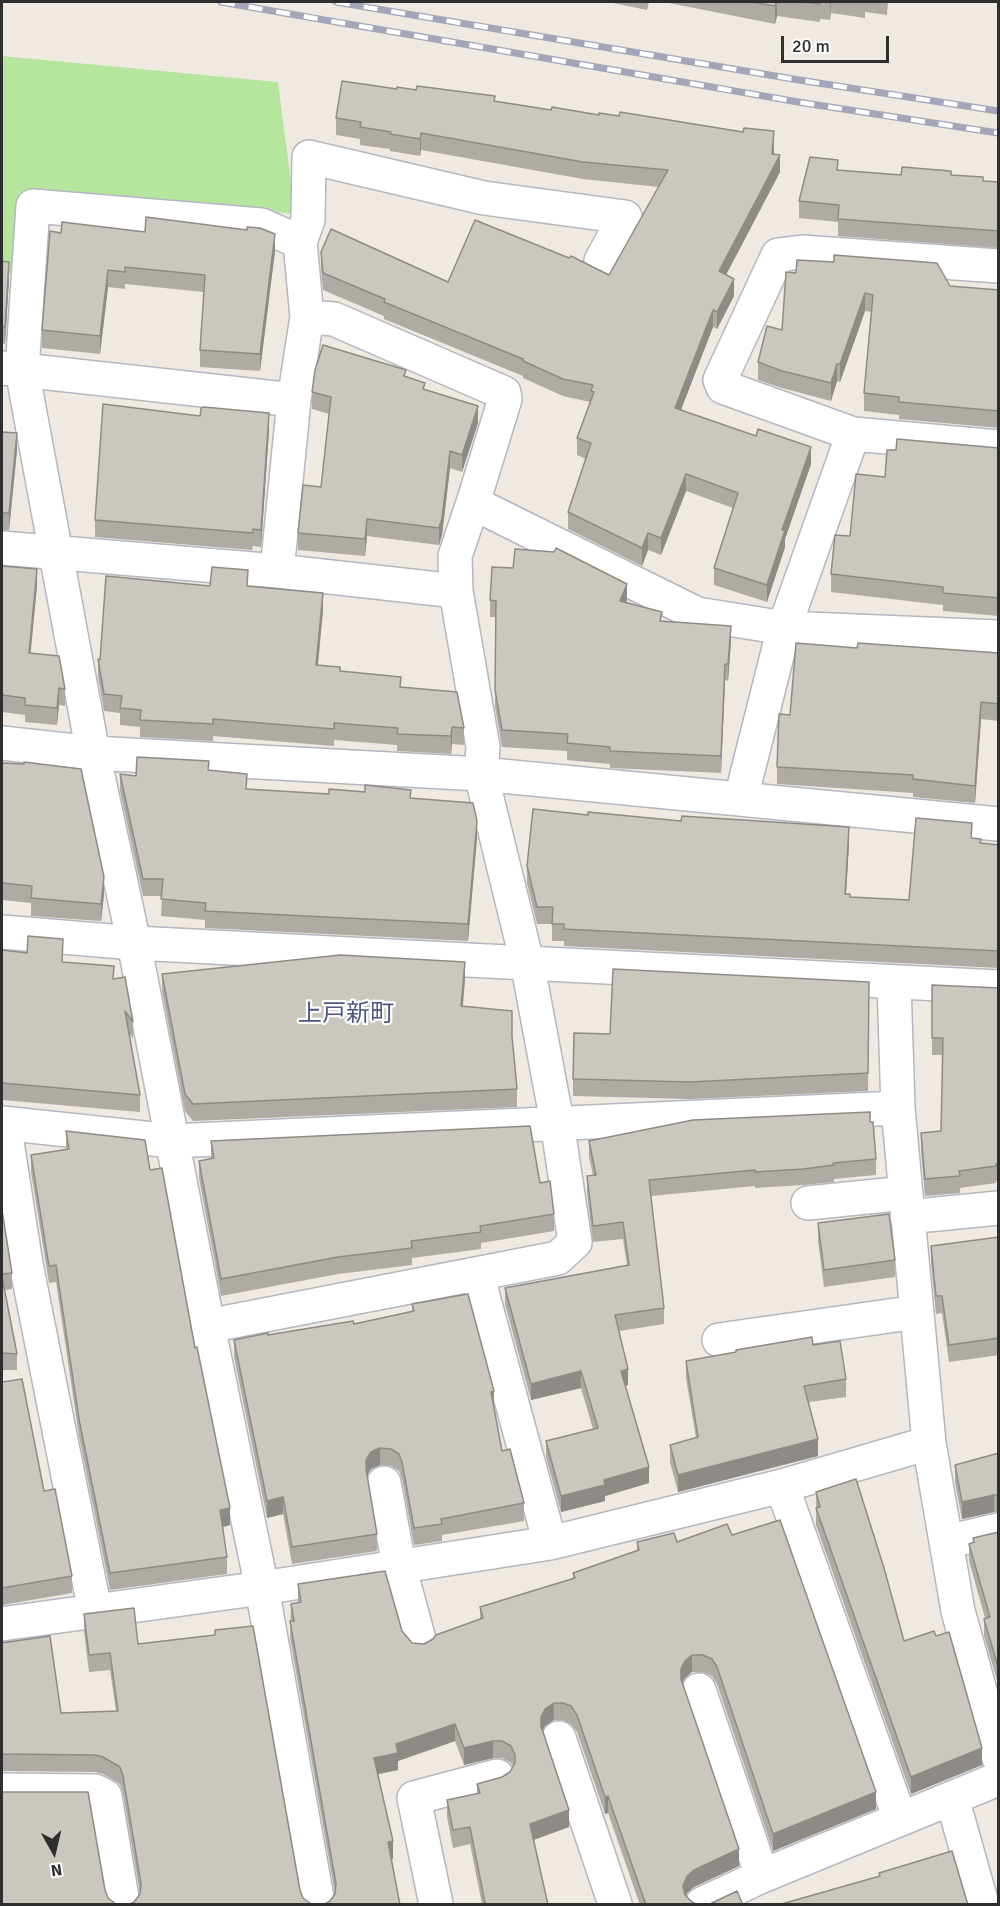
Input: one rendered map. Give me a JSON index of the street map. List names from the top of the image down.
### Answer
{
  "districts": ["上戸新町"],
  "scale_bar": "20 m",
  "north": "bottom"
}
